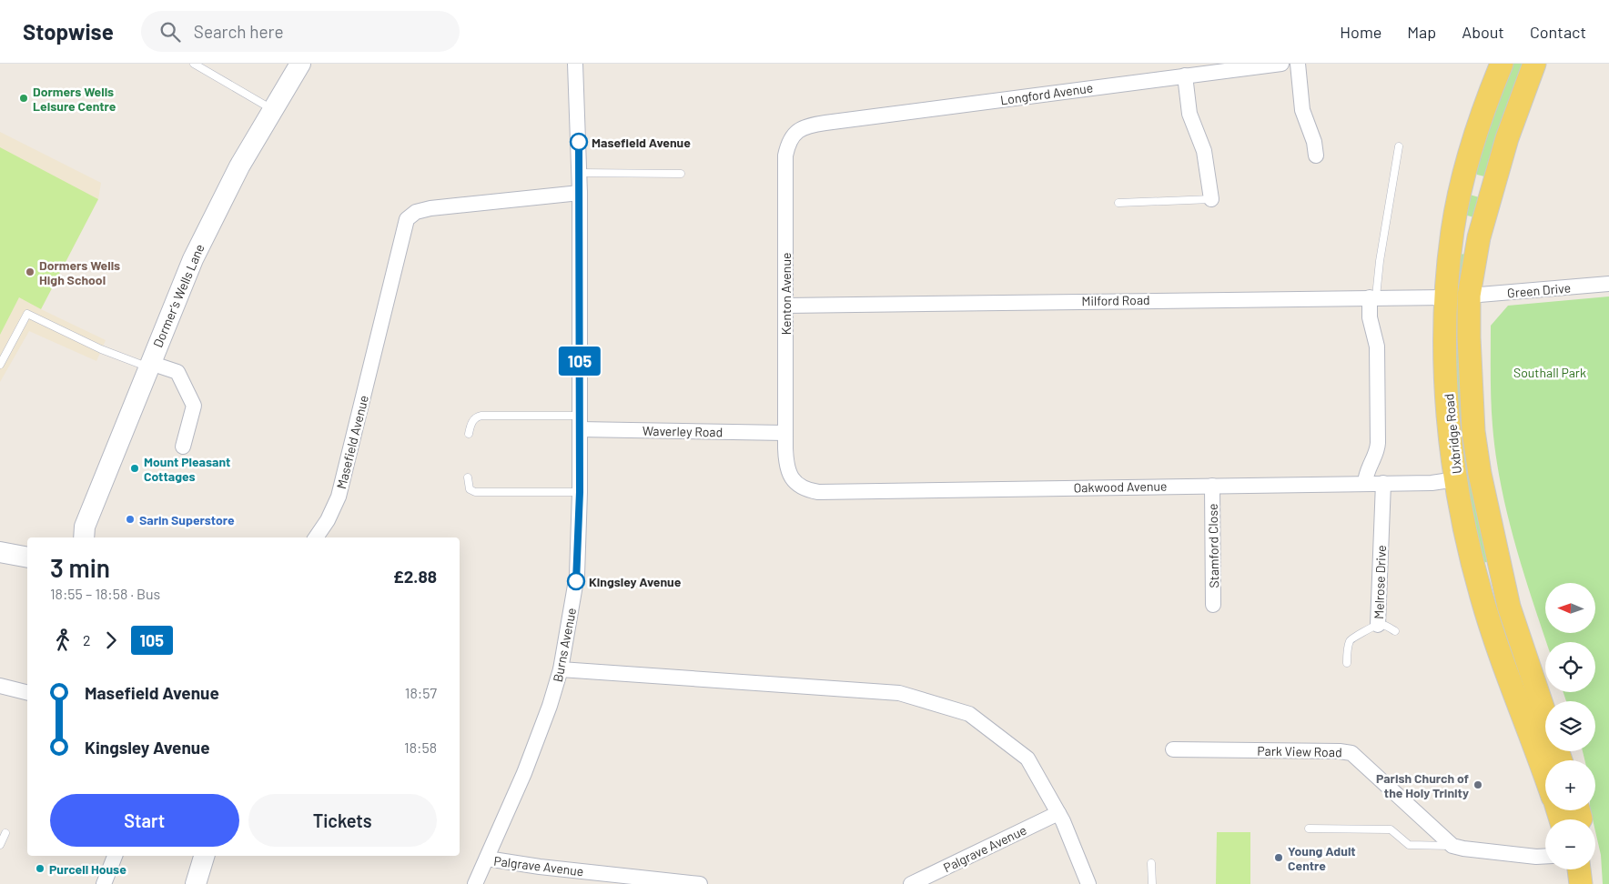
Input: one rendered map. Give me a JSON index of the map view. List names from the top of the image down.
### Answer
{
  "streets": {
    "main road": ["Uxbridge Road"],
    "street": [
      "Longford Avenue",
      "Green Drive",
      "Kenton Avenue",
      "Dormer’s Wells Lane",
      "Milford Road",
      "Waverley Road",
      "Masefield Avenue",
      "Oakwood Avenue",
      "Stamford Close",
      "Melrose Drive",
      "Burns Avenue",
      "Park View Road",
      "Palgrave Avenue"
    ]
  },
  "crossings": [
    ["Longford Avenue", "Kenton Avenue"],
    ["Green Drive", "Uxbridge Road"],
    ["Kenton Avenue", "Milford Road"],
    ["Kenton Avenue", "Waverley Road"],
    ["Kenton Avenue", "Oakwood Avenue"],
    ["Milford Road", "Uxbridge Road"],
    ["Waverley Road", "Burns Avenue"],
    ["Uxbridge Road", "Oakwood Avenue"],
    ["Masefield Avenue", "Burns Avenue"],
    ["Oakwood Avenue", "Stamford Close"],
    ["Oakwood Avenue", "Melrose Drive"],
    ["Burns Avenue", "Palgrave Avenue"]
  ],
  "parks": ["Southall Park"],
  "places": [
    "Dormers Wells Leisure Centre",
    "Masefield Avenue",
    "Dormers Wells High School",
    "Mount Pleasant Cottages",
    "Sarin Superstore",
    "Kingsley Avenue",
    "Parish Church of the Holy Trinity",
    "Young Adult Centre",
    "Purcell House"
  ],
  "lines": ["bus line 105"],
  "north": "left",
  "page": {
    "header": "Stopwise",
    "search": "Search here",
    "nav": [
      "Home",
      "Map",
      "About",
      "Contact"
    ],
    "on_map": "105",
    "heading": ["3 min", "18:55 – 18:58 · Bus", "£2.88"],
    "map_buttons": ["+", "−"],
    "legs": ["2", "105"],
    "list": [
      {
        "name": "Masefield Avenue",
        "value": "18:57"
      },
      {
        "name": "Kingsley Avenue",
        "value": "18:58"
      }
    ],
    "buttons": ["Start", "Tickets"]
  }
}
